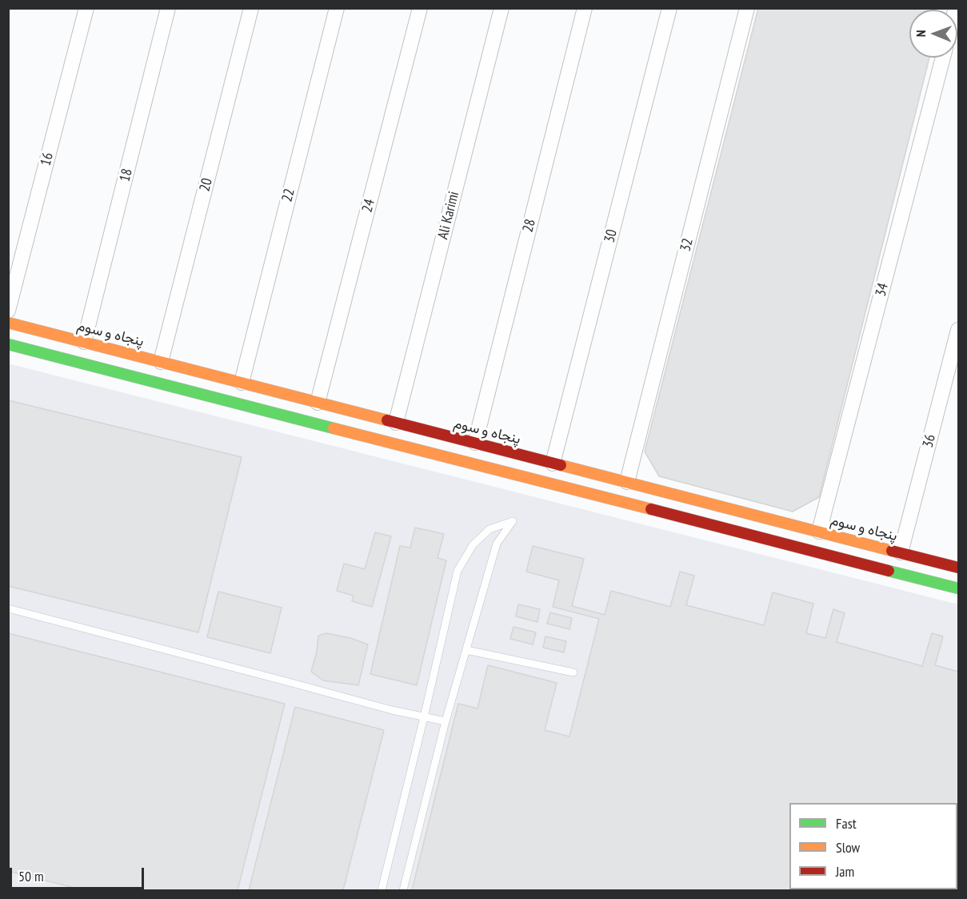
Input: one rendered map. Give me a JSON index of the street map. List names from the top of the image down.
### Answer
{
  "streets": {
    "street": [
      "16",
      "18",
      "20",
      "22",
      "24",
      "Ali Karimi",
      "28",
      "30",
      "32",
      "34",
      "پنجاه و سوم",
      "36"
    ]
  },
  "crossings": [
    ["18", "پنجاه و سوم"],
    ["20", "پنجاه و سوم"],
    ["22", "پنجاه و سوم"],
    ["24", "پنجاه و سوم"],
    ["Ali Karimi", "پنجاه و سوم"],
    ["28", "پنجاه و سوم"],
    ["30", "پنجاه و سوم"],
    ["32", "پنجاه و سوم"],
    ["34", "پنجاه و سوم"],
    ["پنجاه و سوم", "36"]
  ],
  "legend": ["Fast", "Slow", "Jam"],
  "scale_bar": "50 m",
  "north": "left"
}
